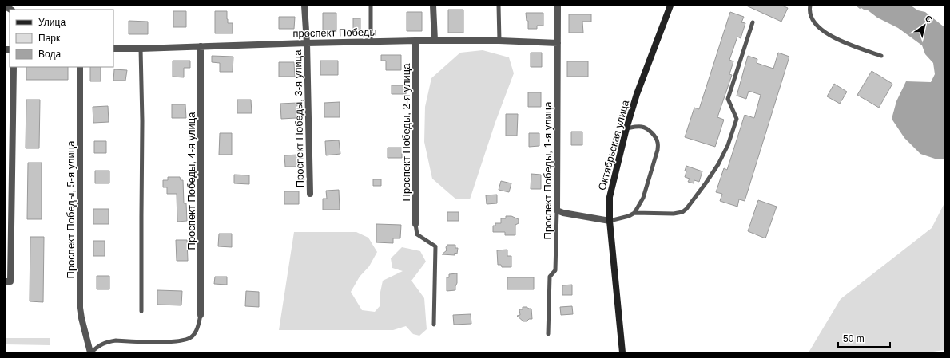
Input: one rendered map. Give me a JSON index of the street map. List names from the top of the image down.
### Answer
{
  "streets": {
    "street": [
      "проспект Победы",
      "Проспект Победы, 3-я улица",
      "Проспект Победы, 2-я улица",
      "Октябрьская улица",
      "Проспект Победы, 1-я улица",
      "Проспект Победы, 4-я улица",
      "Проспект Победы, 5-я улица"
    ]
  },
  "crossings": [
    ["проспект Победы", "Проспект Победы, 3-я улица"],
    ["проспект Победы", "Проспект Победы, 2-я улица"],
    ["проспект Победы", "Проспект Победы, 1-я улица"],
    ["проспект Победы", "Проспект Победы, 4-я улица"]
  ],
  "legend": ["Улица", "Парк", "Вода"],
  "scale_bar": "50 m",
  "north": "top right"
}
